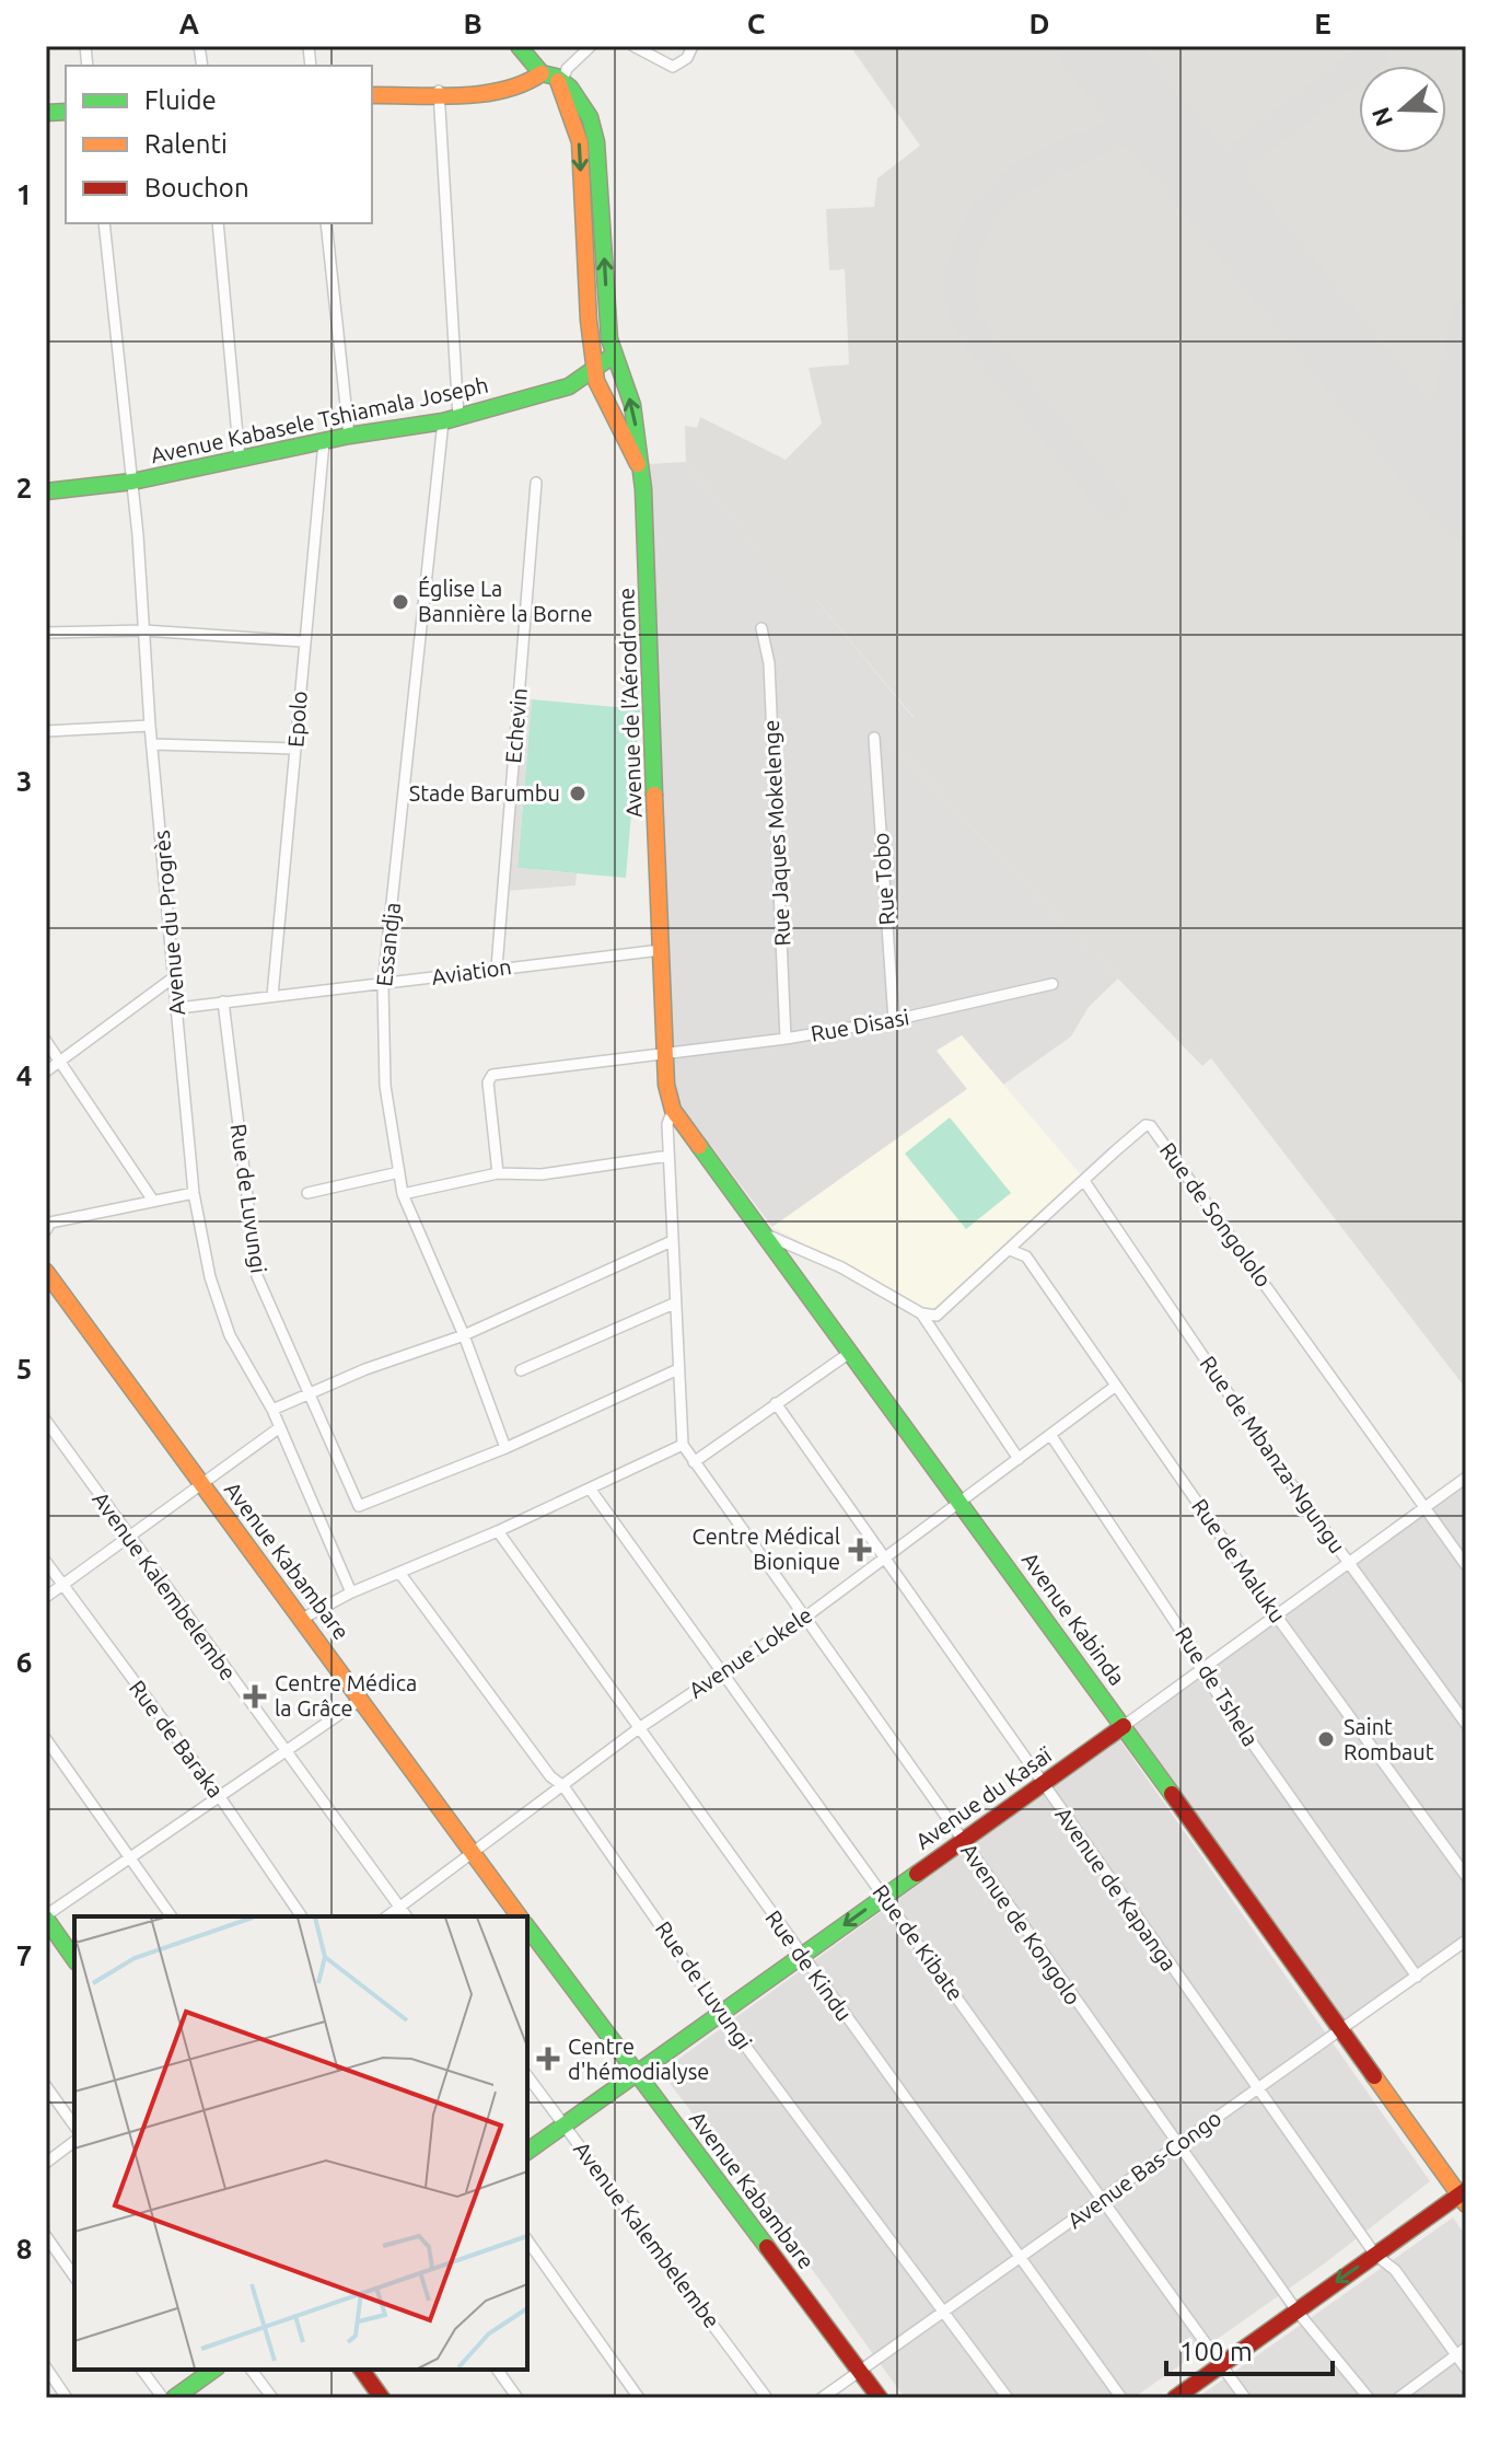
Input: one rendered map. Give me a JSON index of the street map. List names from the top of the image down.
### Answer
{
  "streets": {
    "street": [
      "Avenue Kabasele Tshiamala Joseph",
      "Avenue de l’Aérodrome",
      "Epolo",
      "Echevin",
      "Rue Jaques Mokelenge",
      "Rue Tobo",
      "Avenue du Progrès",
      "Essandja",
      "Aviation",
      "Rue Disasi",
      "Rue de Luvungi",
      "Rue de Songololo",
      "Rue de Mbanza-Ngungu",
      "Avenue Kabambare",
      "Rue de Maluku",
      "Avenue Kalembelembe",
      "Avenue Kabinda",
      "Avenue Lokele",
      "Rue de Tshela",
      "Rue de Baraka",
      "Avenue du Kasaï",
      "Avenue de Kapanga",
      "Avenue de Kongolo",
      "Rue de Kibate",
      "Rue de Kindu",
      "Avenue Bas-Congo"
    ]
  },
  "crossings": [
    ["Avenue Kabasele Tshiamala Joseph", "Epolo"],
    ["Avenue Kabasele Tshiamala Joseph", "Avenue du Progrès"],
    ["Avenue Kabasele Tshiamala Joseph", "Essandja"],
    ["Avenue de l’Aérodrome", "Aviation"],
    ["Avenue de l’Aérodrome", "Rue Disasi"],
    ["Avenue de l’Aérodrome", "Avenue Kabinda"],
    ["Epolo", "Aviation"],
    ["Echevin", "Aviation"],
    ["Rue Jaques Mokelenge", "Rue Disasi"],
    ["Rue Tobo", "Rue Disasi"],
    ["Avenue du Progrès", "Aviation"],
    ["Essandja", "Aviation"],
    ["Essandja", "Rue de Luvungi"],
    ["Aviation", "Rue de Luvungi"],
    ["Rue Disasi", "Avenue Kabinda"],
    ["Rue de Luvungi", "Avenue Lokele"],
    ["Rue de Luvungi", "Avenue du Kasaï"],
    ["Rue de Luvungi", "Avenue Bas-Congo"],
    ["Rue de Songololo", "Rue de Mbanza-Ngungu"],
    ["Rue de Songololo", "Rue de Maluku"],
    ["Rue de Songololo", "Avenue du Kasaï"],
    ["Rue de Mbanza-Ngungu", "Avenue du Kasaï"],
    ["Avenue Kabambare", "Avenue Lokele"],
    ["Avenue Kabambare", "Avenue du Kasaï"],
    ["Avenue Kabambare", "Avenue Bas-Congo"],
    ["Rue de Maluku", "Avenue Lokele"],
    ["Rue de Maluku", "Avenue du Kasaï"],
    ["Avenue Kalembelembe", "Avenue Lokele"],
    ["Avenue Kalembelembe", "Avenue du Kasaï"],
    ["Avenue Kabinda", "Avenue Lokele"],
    ["Avenue Kabinda", "Avenue du Kasaï"],
    ["Avenue Kabinda", "Avenue Bas-Congo"],
    ["Avenue Lokele", "Rue de Tshela"],
    ["Avenue Lokele", "Avenue de Kapanga"],
    ["Avenue Lokele", "Avenue de Kongolo"],
    ["Avenue Lokele", "Rue de Kibate"],
    ["Avenue Lokele", "Rue de Kindu"],
    ["Rue de Tshela", "Avenue du Kasaï"],
    ["Rue de Tshela", "Avenue Bas-Congo"],
    ["Avenue du Kasaï", "Avenue de Kapanga"],
    ["Avenue du Kasaï", "Avenue de Kongolo"],
    ["Avenue du Kasaï", "Rue de Kibate"],
    ["Avenue du Kasaï", "Rue de Kindu"],
    ["Avenue de Kapanga", "Avenue Bas-Congo"],
    ["Avenue de Kongolo", "Avenue Bas-Congo"],
    ["Rue de Kibate", "Avenue Bas-Congo"],
    ["Rue de Kindu", "Avenue Bas-Congo"]
  ],
  "places": {
    "other": ["Église La Bannière la Borne", "Stade Barumbu", "Saint Rombaut"],
    "health": ["Centre Médical Bionique", "Centre Médica la Grâce", "Centre d'hémodialyse"]
  },
  "legend": ["Fluide", "Ralenti", "Bouchon"],
  "scale_bar": "100 m",
  "north": "left",
  "grid": {
    "columns": [
      "A",
      "B",
      "C",
      "D",
      "E"
    ],
    "rows": [
      "1",
      "2",
      "3",
      "4",
      "5",
      "6",
      "7",
      "8"
    ]
  }
}
